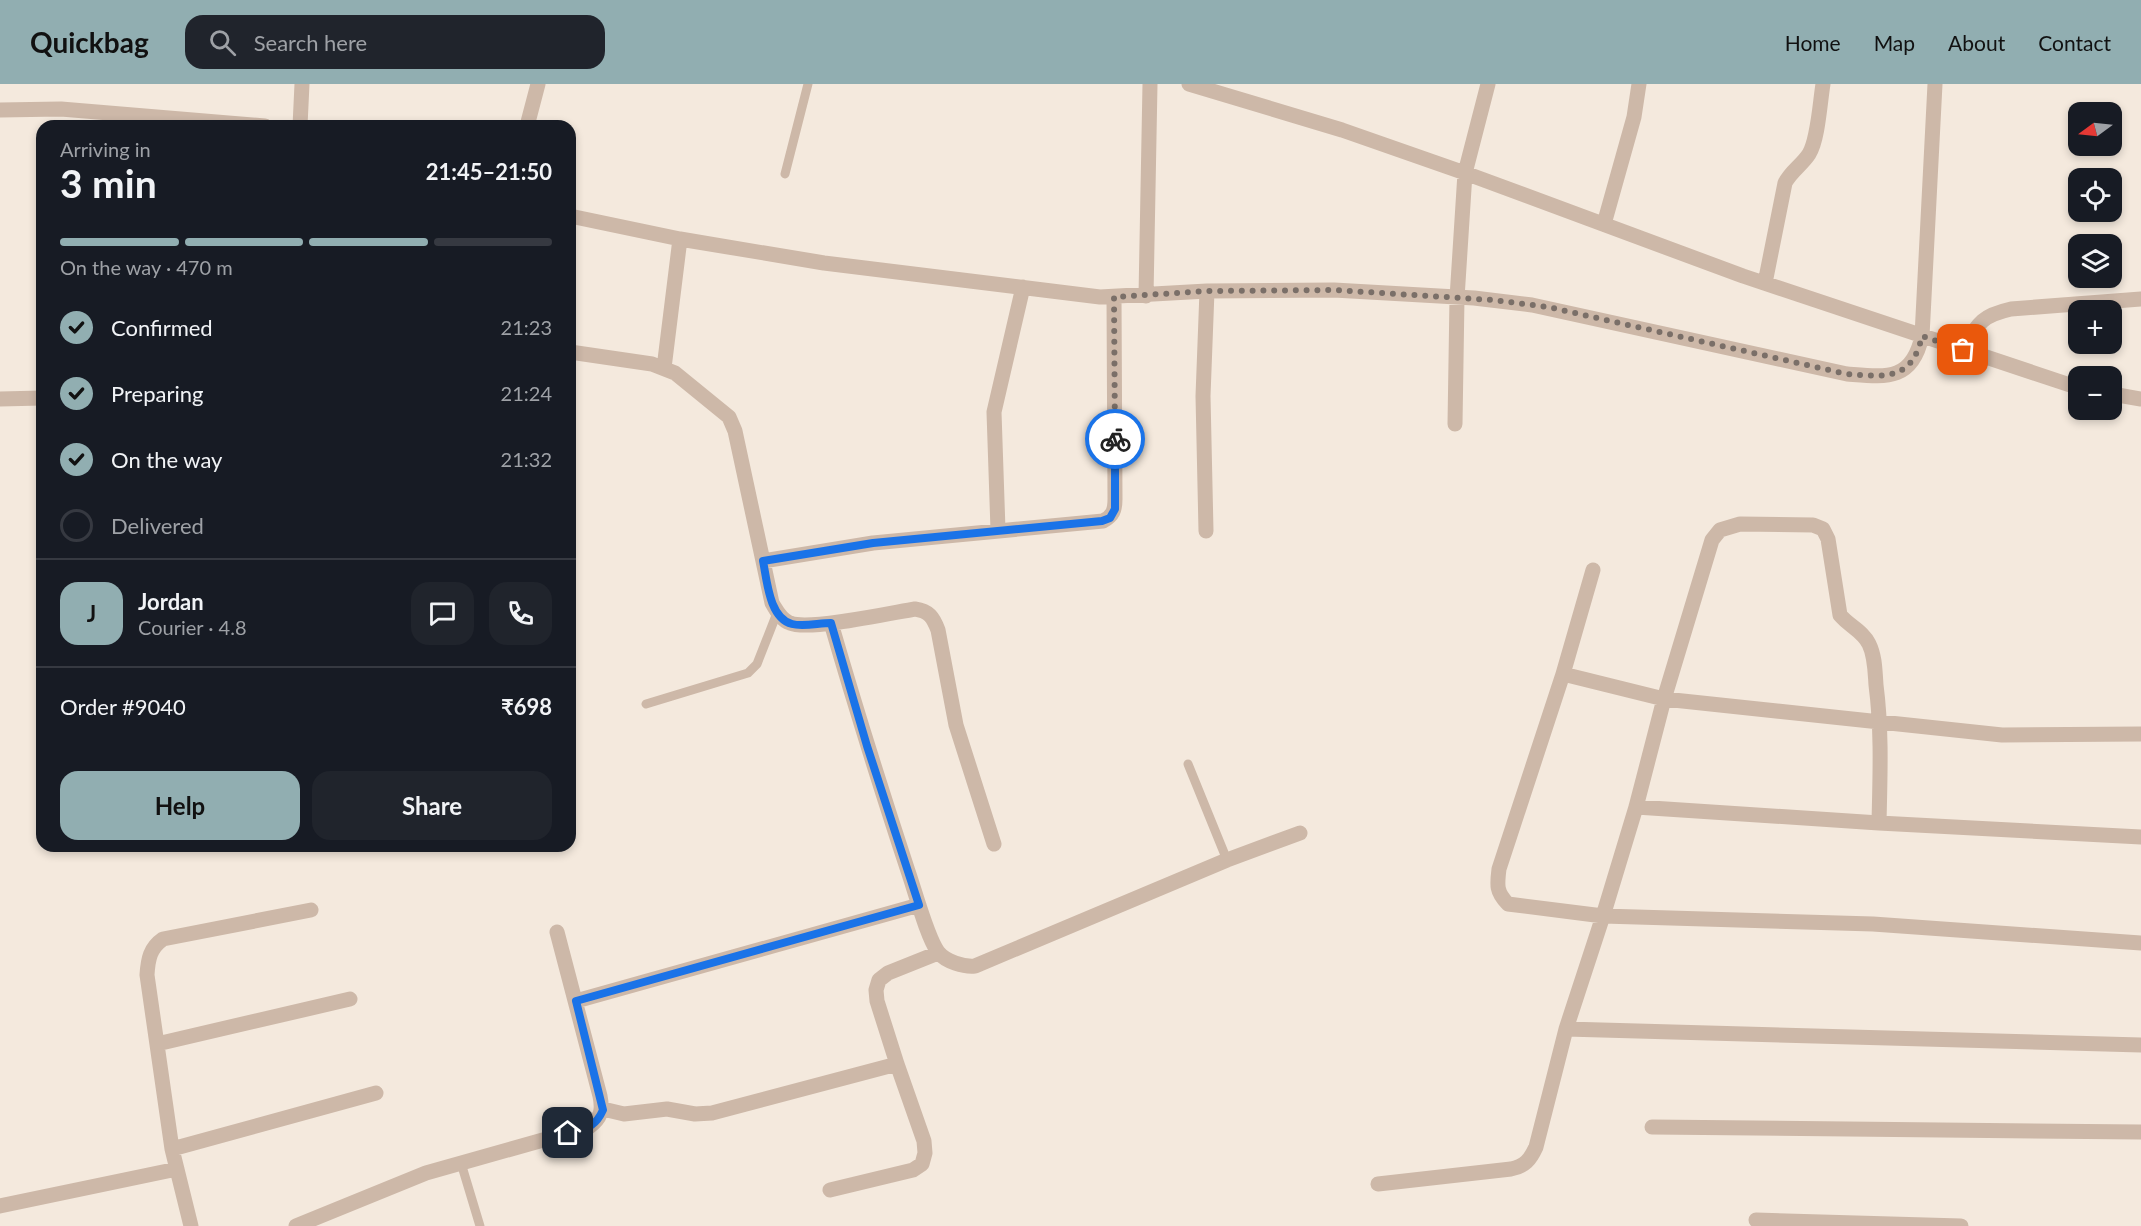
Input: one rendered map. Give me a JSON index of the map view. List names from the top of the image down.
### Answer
{
  "north": "left",
  "page": {
    "header": "Quickbag",
    "search": "Search here",
    "nav": [
      "Home",
      "Map",
      "About",
      "Contact"
    ],
    "map_buttons": ["+", "−"],
    "heading": ["3 min", "Arriving in", "21:45–21:50"],
    "panel": [
      "Jordan",
      "Courier · 4.8",
      "Order #9040",
      "₹698"
    ],
    "bar": "On the way · 470 m",
    "list": [
      ["Confirmed", "21:23"],
      ["Preparing", "21:24"],
      ["On the way", "21:32"],
      "Delivered"
    ],
    "round": "J",
    "buttons": ["Help", "Share"]
  }
}
